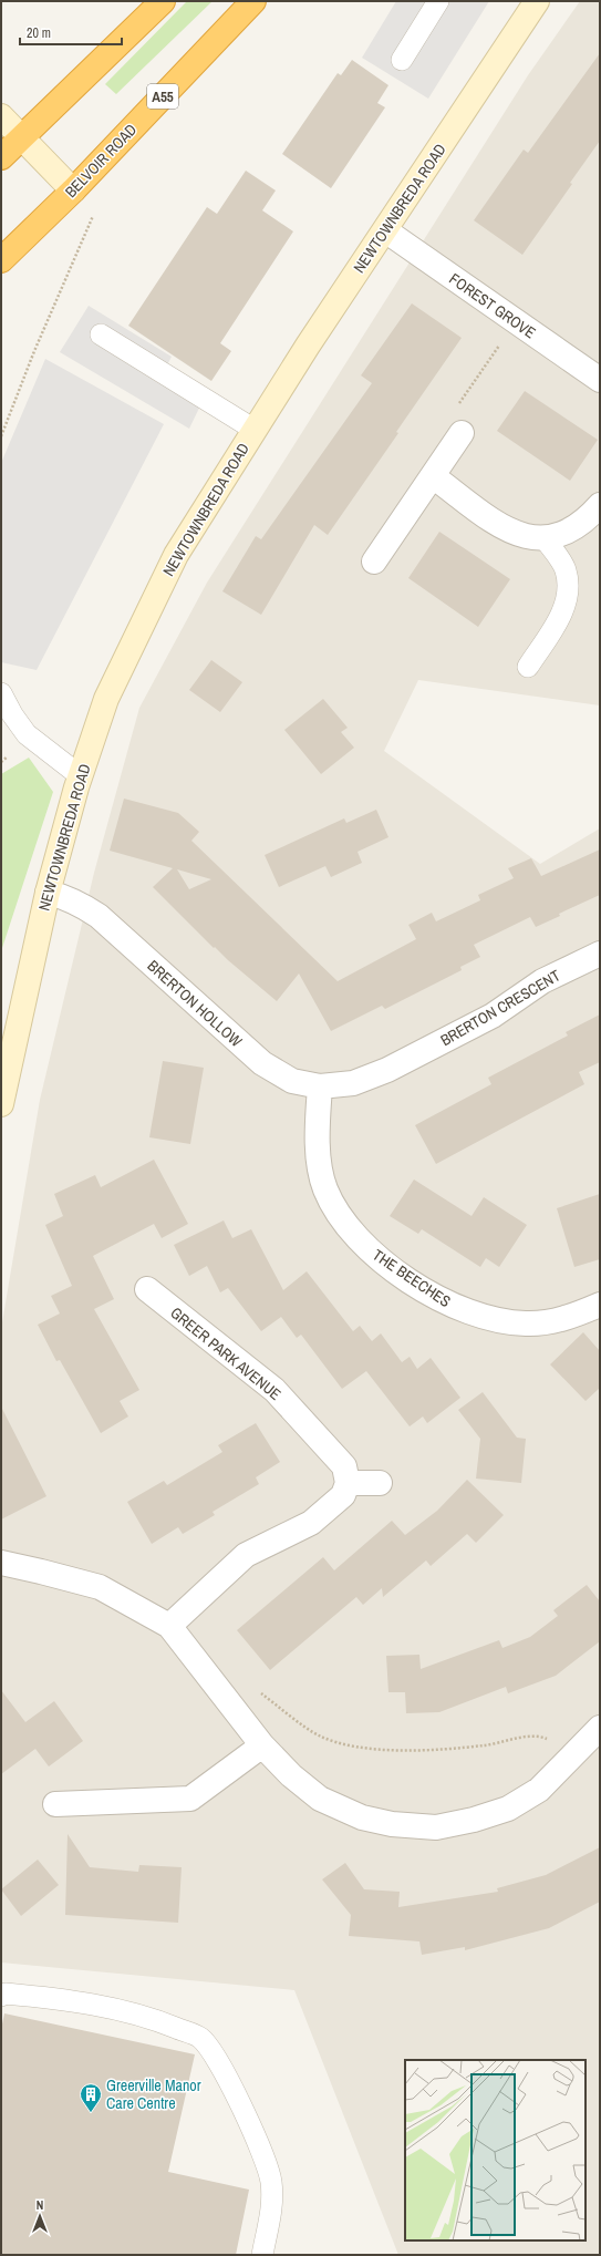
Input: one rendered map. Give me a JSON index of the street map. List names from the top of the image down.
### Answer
{
  "streets": {
    "highway": ["A55", "BELVOIR ROAD"],
    "street": [
      "NEWTOWNBREDA ROAD",
      "FOREST GROVE",
      "BRERTON HOLLOW",
      "BRERTON CRESCENT",
      "THE BEECHES",
      "GREER PARK AVENUE"
    ]
  },
  "crossings": [
    ["NEWTOWNBREDA ROAD", "FOREST GROVE"],
    ["NEWTOWNBREDA ROAD", "BRERTON HOLLOW"],
    ["BRERTON HOLLOW", "BRERTON CRESCENT"],
    ["BRERTON HOLLOW", "THE BEECHES"]
  ],
  "places": {
    "building": ["Greerville Manor Care Centre"]
  },
  "scale_bar": "20 m",
  "north": "top"
}
